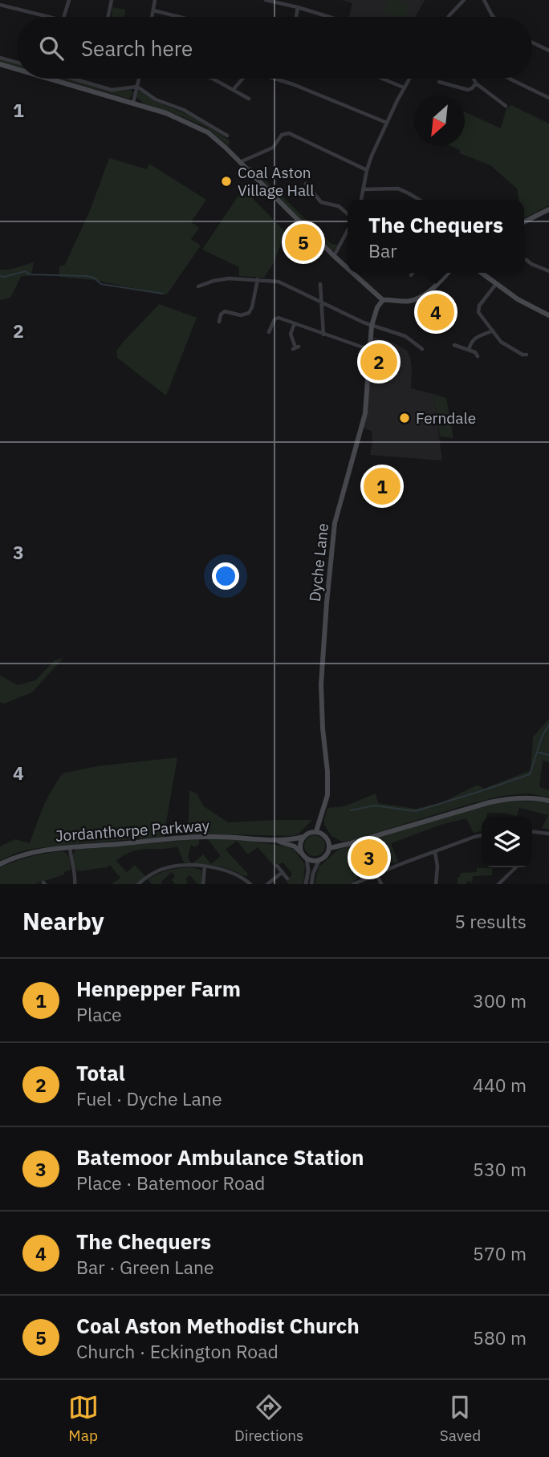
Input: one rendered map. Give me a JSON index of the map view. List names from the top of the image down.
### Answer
{
  "streets": {
    "main road": ["Dyche Lane", "Jordanthorpe Parkway"]
  },
  "crossings": [
    ["Dyche Lane", "Jordanthorpe Parkway"]
  ],
  "places": ["Coal Aston Village Hall", "Ferndale"],
  "north": "bottom left",
  "page": {
    "search": "Search here",
    "popup": ["The Chequers", "Bar"],
    "pins": [
      "5",
      "4",
      "2",
      "1",
      "3"
    ],
    "heading": ["Nearby", "5 results"],
    "list": [
      {
        "mark": "1",
        "name": "Henpepper Farm",
        "note": "Place",
        "value": "300 m"
      },
      {
        "mark": "2",
        "name": "Total",
        "note": "Fuel · Dyche Lane",
        "value": "440 m"
      },
      {
        "mark": "3",
        "name": "Batemoor Ambulance Station",
        "note": "Place · Batemoor Road",
        "value": "530 m"
      },
      {
        "mark": "4",
        "name": "The Chequers",
        "note": "Bar · Green Lane",
        "value": "570 m"
      },
      {
        "mark": "5",
        "name": "Coal Aston Methodist Church",
        "note": "Church · Eckington Road",
        "value": "580 m"
      }
    ],
    "nav": ["Map", "Directions", "Saved"]
  },
  "grid": {
    "rows": [
      "1",
      "2",
      "3",
      "4"
    ]
  }
}
